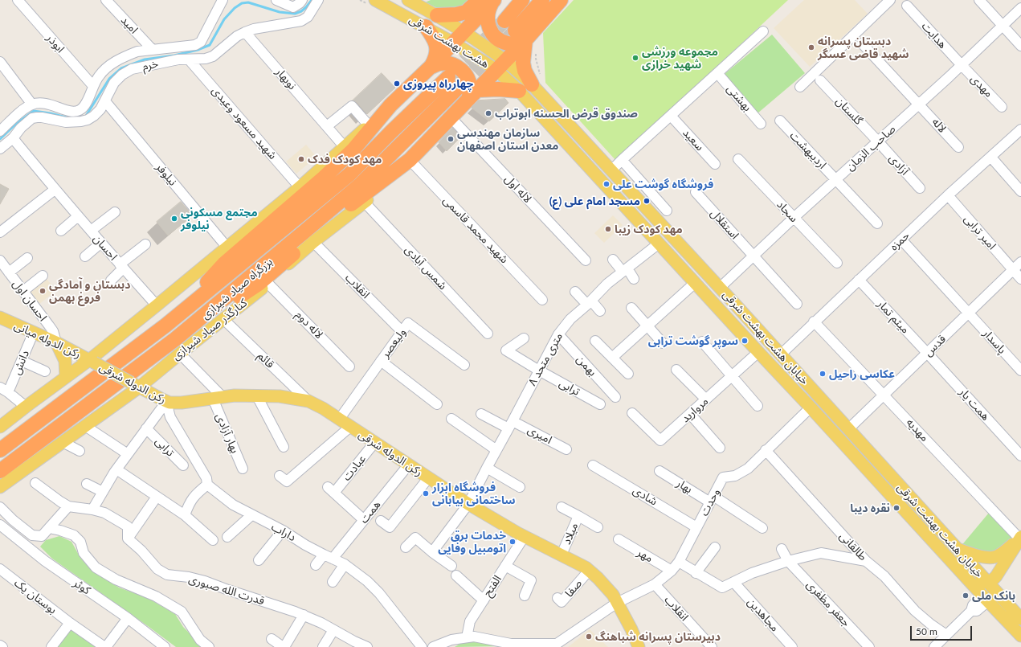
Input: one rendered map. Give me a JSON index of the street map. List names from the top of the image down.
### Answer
{
  "streets": {
    "highway": ["بزرگراه صیاد شیرازی"],
    "main road": [
      "هشت بهشت شرقی",
      "کنارگذر صیاد شیرازی",
      "خیابان هشت بهشت شرقی",
      "رکن الدوله میانی",
      "رکن الدوله شرقی"
    ],
    "street": [
      "امید",
      "هدایت",
      "ابوذر",
      "خرم",
      "نوبهار",
      "مهدی",
      "بهشتی",
      "گلستان",
      "شهید مسعود وعیدی",
      "لاله",
      "سعید",
      "صاحب الزمان",
      "اردیبهشت",
      "آزادی",
      "نیلوفر",
      "لاله اول",
      "سجاد",
      "استقلال",
      "شهید محمد قاسمی",
      "امیر ترابی",
      "حمزه",
      "احسان",
      "شمس آبادی",
      "انقلاب",
      "احسان اول",
      "میثم تمار",
      "لاله دوم",
      "پاسدار",
      "ولیعصر",
      "قدس",
      "۸ متری متحد",
      "قائم",
      "دانش",
      "بهمن",
      "ترابی",
      "همت یار",
      "مروارید",
      "مهدیه",
      "بهار آزادی",
      "امیری",
      "عبادت",
      "بهار",
      "شادی",
      "وحدت",
      "همت",
      "داراب",
      "میلاد",
      "طالقانی",
      "مهر",
      "الفتح",
      "کوثر",
      "صفا",
      "قدرت الله صبوری",
      "بوستان یک",
      "جعفر مظفری",
      "مجاهدین"
    ]
  },
  "crossings": [
    ["امید", "خرم"],
    ["هدایت", "مهدی"],
    ["هدایت", "صاحب الزمان"],
    ["هشت بهشت شرقی", "خیابان هشت بهشت شرقی"],
    ["ابوذر", "خرم"],
    ["خرم", "نوبهار"],
    ["خرم", "شهید مسعود وعیدی"],
    ["خرم", "نیلوفر"],
    ["خرم", "احسان"],
    ["مهدی", "صاحب الزمان"],
    ["گلستان", "صاحب الزمان"],
    ["گلستان", "آزادی"],
    ["لاله", "صاحب الزمان"],
    ["صاحب الزمان", "اردیبهشت"],
    ["صاحب الزمان", "آزادی"],
    ["صاحب الزمان", "سجاد"],
    ["صاحب الزمان", "استقلال"],
    ["صاحب الزمان", "خیابان هشت بهشت شرقی"],
    ["شهید محمد قاسمی", "کنارگذر صیاد شیرازی"],
    ["امیر ترابی", "حمزه"],
    ["امیر ترابی", "قدس"],
    ["حمزه", "میثم تمار"],
    ["حمزه", "خیابان هشت بهشت شرقی"],
    ["حمزه", "پاسدار"],
    ["حمزه", "مهدیه"],
    ["شمس آبادی", "کنارگذر صیاد شیرازی"],
    ["انقلاب", "کنارگذر صیاد شیرازی"],
    ["انقلاب", "ولیعصر"],
    ["انقلاب", "وحدت"],
    ["احسان اول", "رکن الدوله میانی"],
    ["میثم تمار", "قدس"],
    ["میثم تمار", "همت یار"],
    ["لاله دوم", "کنارگذر صیاد شیرازی"],
    ["کنارگذر صیاد شیرازی", "قائم"],
    ["کنارگذر صیاد شیرازی", "رکن الدوله شرقی"],
    ["خیابان هشت بهشت شرقی", "قدس"],
    ["خیابان هشت بهشت شرقی", "۸ متری متحد"],
    ["خیابان هشت بهشت شرقی", "مروارید"],
    ["خیابان هشت بهشت شرقی", "وحدت"],
    ["رکن الدوله میانی", "دانش"],
    ["رکن الدوله میانی", "رکن الدوله شرقی"],
    ["پاسدار", "قدس"],
    ["ولیعصر", "رکن الدوله شرقی"],
    ["قدس", "همت یار"],
    ["قدس", "مهدیه"],
    ["۸ متری متحد", "بهمن"],
    ["۸ متری متحد", "رکن الدوله شرقی"],
    ["۸ متری متحد", "ترابی"],
    ["۸ متری متحد", "امیری"],
    ["قائم", "رکن الدوله شرقی"],
    ["رکن الدوله شرقی", "بهار آزادی"],
    ["رکن الدوله شرقی", "عبادت"],
    ["رکن الدوله شرقی", "وحدت"],
    ["رکن الدوله شرقی", "همت"],
    ["رکن الدوله شرقی", "میلاد"],
    ["رکن الدوله شرقی", "الفتح"],
    ["رکن الدوله شرقی", "صفا"],
    ["عبادت", "همت"],
    ["بهار", "وحدت"],
    ["شادی", "وحدت"],
    ["وحدت", "طالقانی"],
    ["وحدت", "مهر"],
    ["همت", "داراب"]
  ],
  "places": [
    "دبستان پسرانه شهید قاضی عسگر",
    "مجموعه ورزشی شهید خرازی",
    "چهارراه پیروزی",
    "صندوق قرض الحسنه ابوتراب",
    "سازمان مهندسی معدن استان اصفهان",
    "مهد کودک فدک",
    "فروشگاه گوشت علی",
    "مسجد امام علی (ع)",
    "مجتمع مسکونی نیلوفر",
    "مهد کودک زیبا",
    "دبستان و آمادگی فروغ بهمن",
    "سوپر گوشت ترابی",
    "عکاسی راحیل",
    "فروشگاه ابزار ساختمانی بیابانی",
    "نقره دیبا",
    "خدمات برق اتومبیل وفایی",
    "بانک ملی",
    "دبیرستان پسرانه شباهنگ"
  ],
  "scale_bar": "50 m"
}
